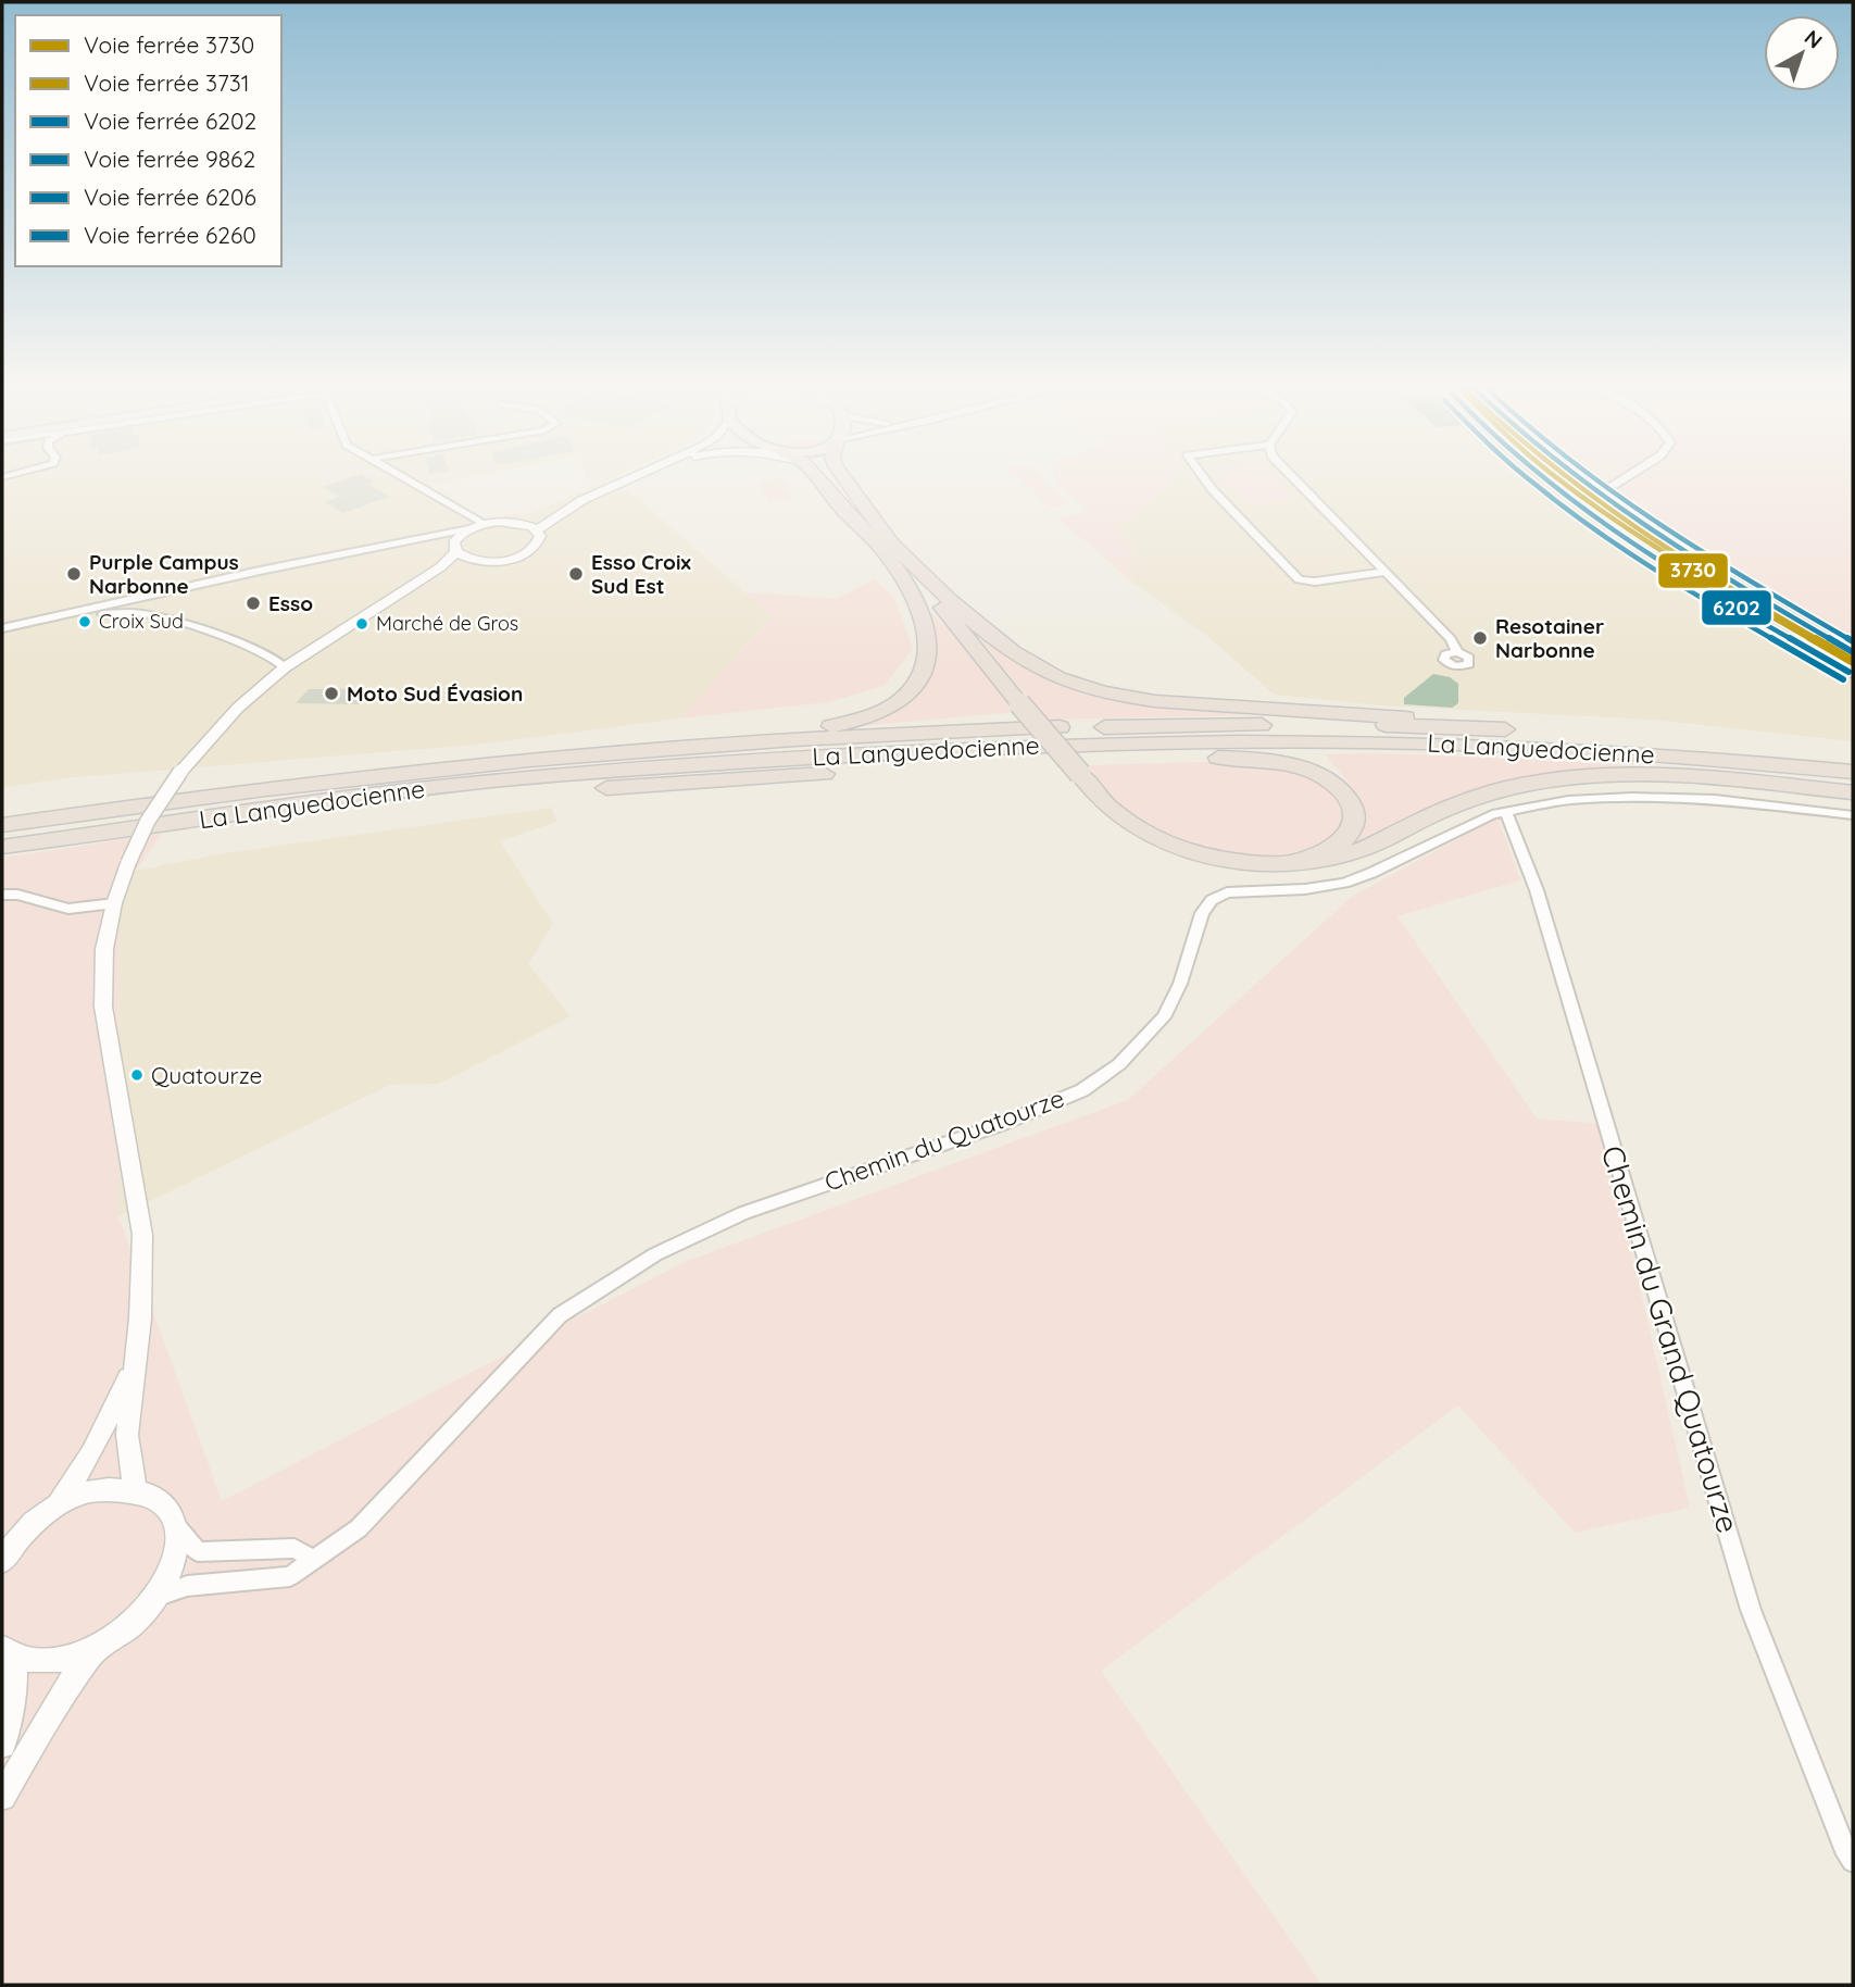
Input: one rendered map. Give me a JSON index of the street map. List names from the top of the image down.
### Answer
{
  "streets": {
    "highway": ["La Languedocienne"],
    "street": ["Chemin du Quatourze", "Chemin du Grand Quatourze"]
  },
  "crossings": [
    ["Chemin du Quatourze", "Chemin du Grand Quatourze"]
  ],
  "places": [
    "Purple Campus Narbonne",
    "Esso Croix Sud Est",
    "Esso",
    "Croix Sud",
    "Marché de Gros",
    "Resotainer Narbonne",
    "Moto Sud Évasion",
    "Quatourze"
  ],
  "lines": [
    "rail line 3730",
    "rail line 3731",
    "rail line 6202",
    "rail line 9862",
    "rail line 6206",
    "rail line 6260"
  ],
  "legend": [
    "Voie ferrée 3730",
    "Voie ferrée 3731",
    "Voie ferrée 6202",
    "Voie ferrée 9862",
    "Voie ferrée 6206",
    "Voie ferrée 6260"
  ],
  "north": "top right"
}
